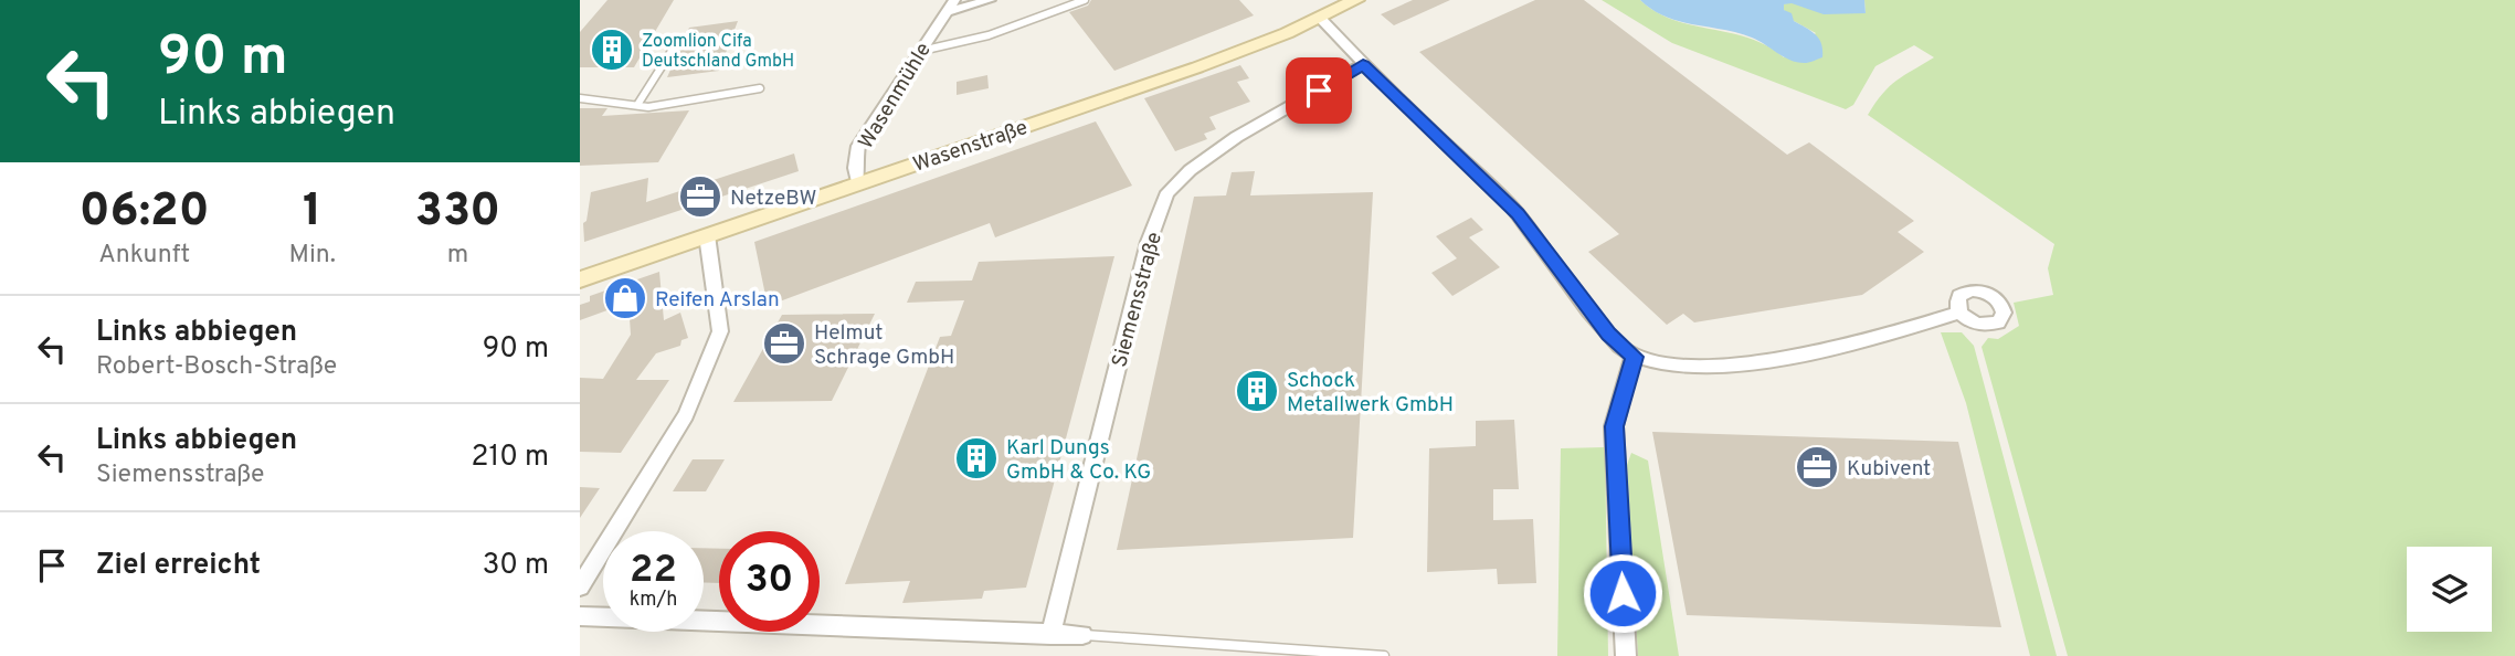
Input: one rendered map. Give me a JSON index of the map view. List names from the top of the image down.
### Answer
{
  "streets": {
    "street": ["Wasenmühle", "Wasenstraße", "Siemensstraße"]
  },
  "crossings": [
    ["Wasenmühle", "Wasenstraße"]
  ],
  "places": {
    "building": ["Zoomlion Cifa Deutschland GmbH", "Schock Metallwerk GmbH", "Karl Dungs GmbH & Co. KG"],
    "office": ["NetzeBW", "Helmut Schrage GmbH", "Kubivent"],
    "shop": ["Reifen Arslan"]
  },
  "page": {
    "turn": ["90 m", "Links abbiegen"],
    "eta": [
      "06:20",
      "Ankunft",
      "1",
      "Min.",
      "330",
      "m"
    ],
    "list": [
      {
        "name": "Links abbiegen",
        "note": "Robert-Bosch-Straße",
        "value": "90 m"
      },
      {
        "name": "Links abbiegen",
        "note": "Siemensstraße",
        "value": "210 m"
      },
      {
        "name": "Ziel erreicht",
        "value": "30 m"
      }
    ],
    "speed": "22 km/h",
    "limit": "30"
  }
}
